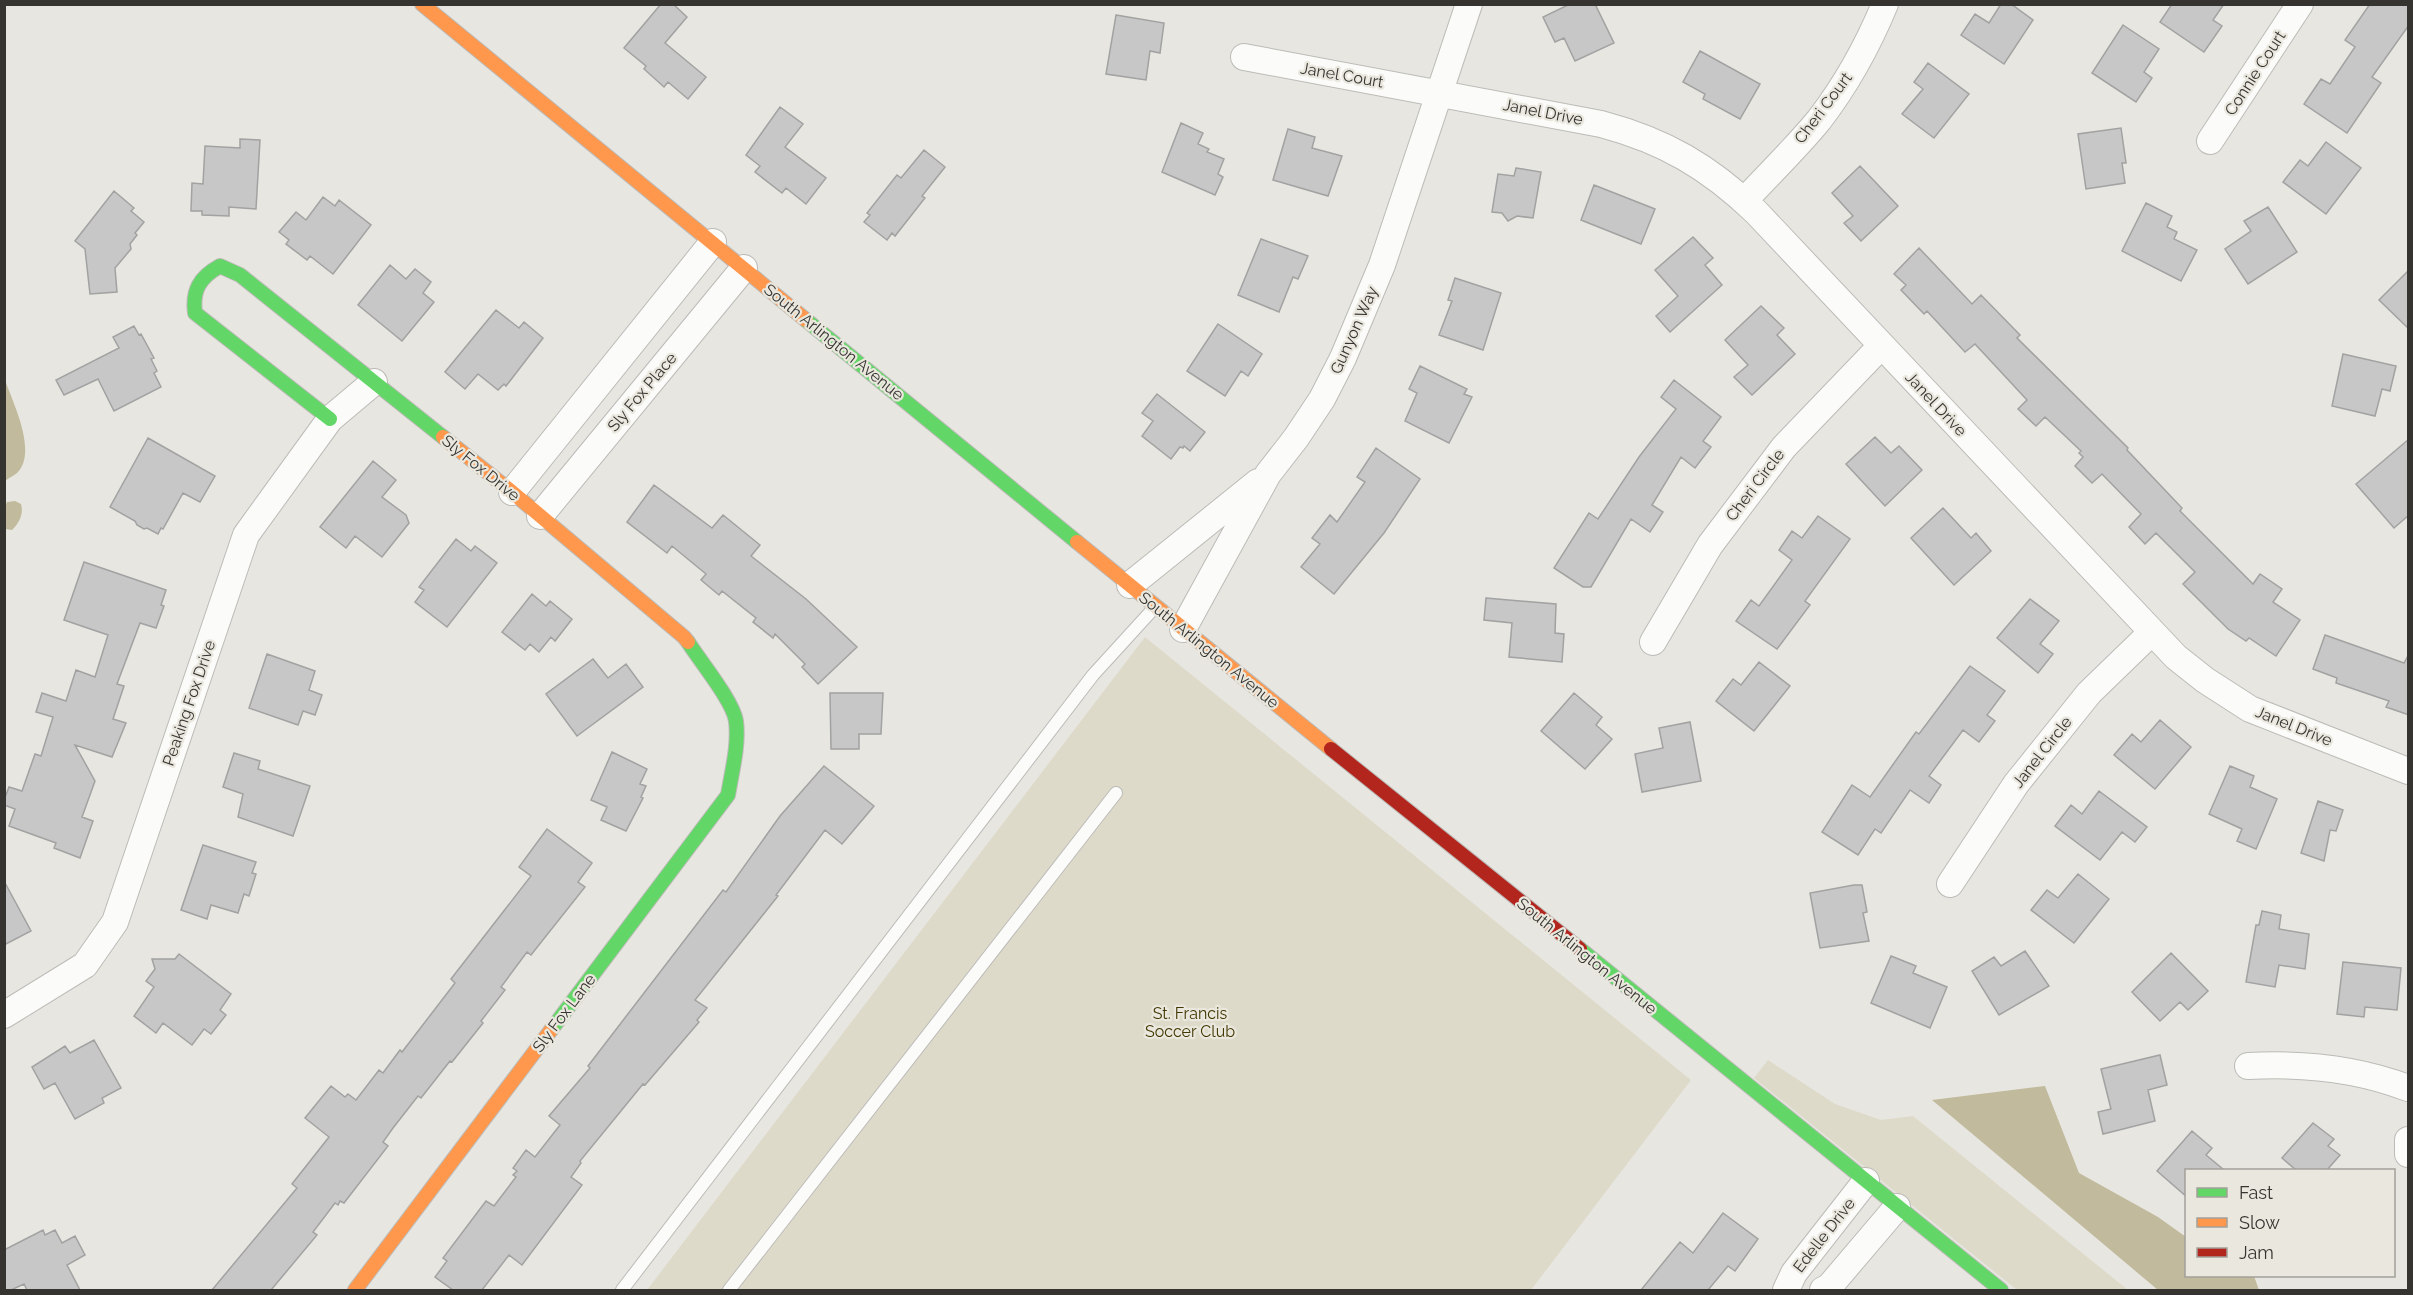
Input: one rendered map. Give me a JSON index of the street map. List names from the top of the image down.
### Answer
{
  "streets": {
    "street": [
      "Connie Court",
      "Janel Court",
      "Cheri Court",
      "Janel Drive",
      "Gunyon Way",
      "South Arlington Avenue",
      "Sly Fox Place",
      "Sly Fox Drive",
      "Cheri Circle",
      "Peaking Fox Drive",
      "Janel Circle",
      "Sly Fox Lane",
      "Edelle Drive"
    ]
  },
  "crossings": [
    ["Janel Court", "Janel Drive"],
    ["Janel Court", "Gunyon Way"],
    ["Cheri Court", "Janel Drive"],
    ["Janel Drive", "Gunyon Way"],
    ["Janel Drive", "Cheri Circle"],
    ["Janel Drive", "Janel Circle"],
    ["Gunyon Way", "South Arlington Avenue"],
    ["South Arlington Avenue", "Sly Fox Place"],
    ["South Arlington Avenue", "Edelle Drive"],
    ["Sly Fox Place", "Sly Fox Drive"],
    ["Sly Fox Drive", "Peaking Fox Drive"],
    ["Sly Fox Drive", "Sly Fox Lane"]
  ],
  "parks": ["St. Francis Soccer Club"],
  "legend": ["Fast", "Slow", "Jam"]
}
